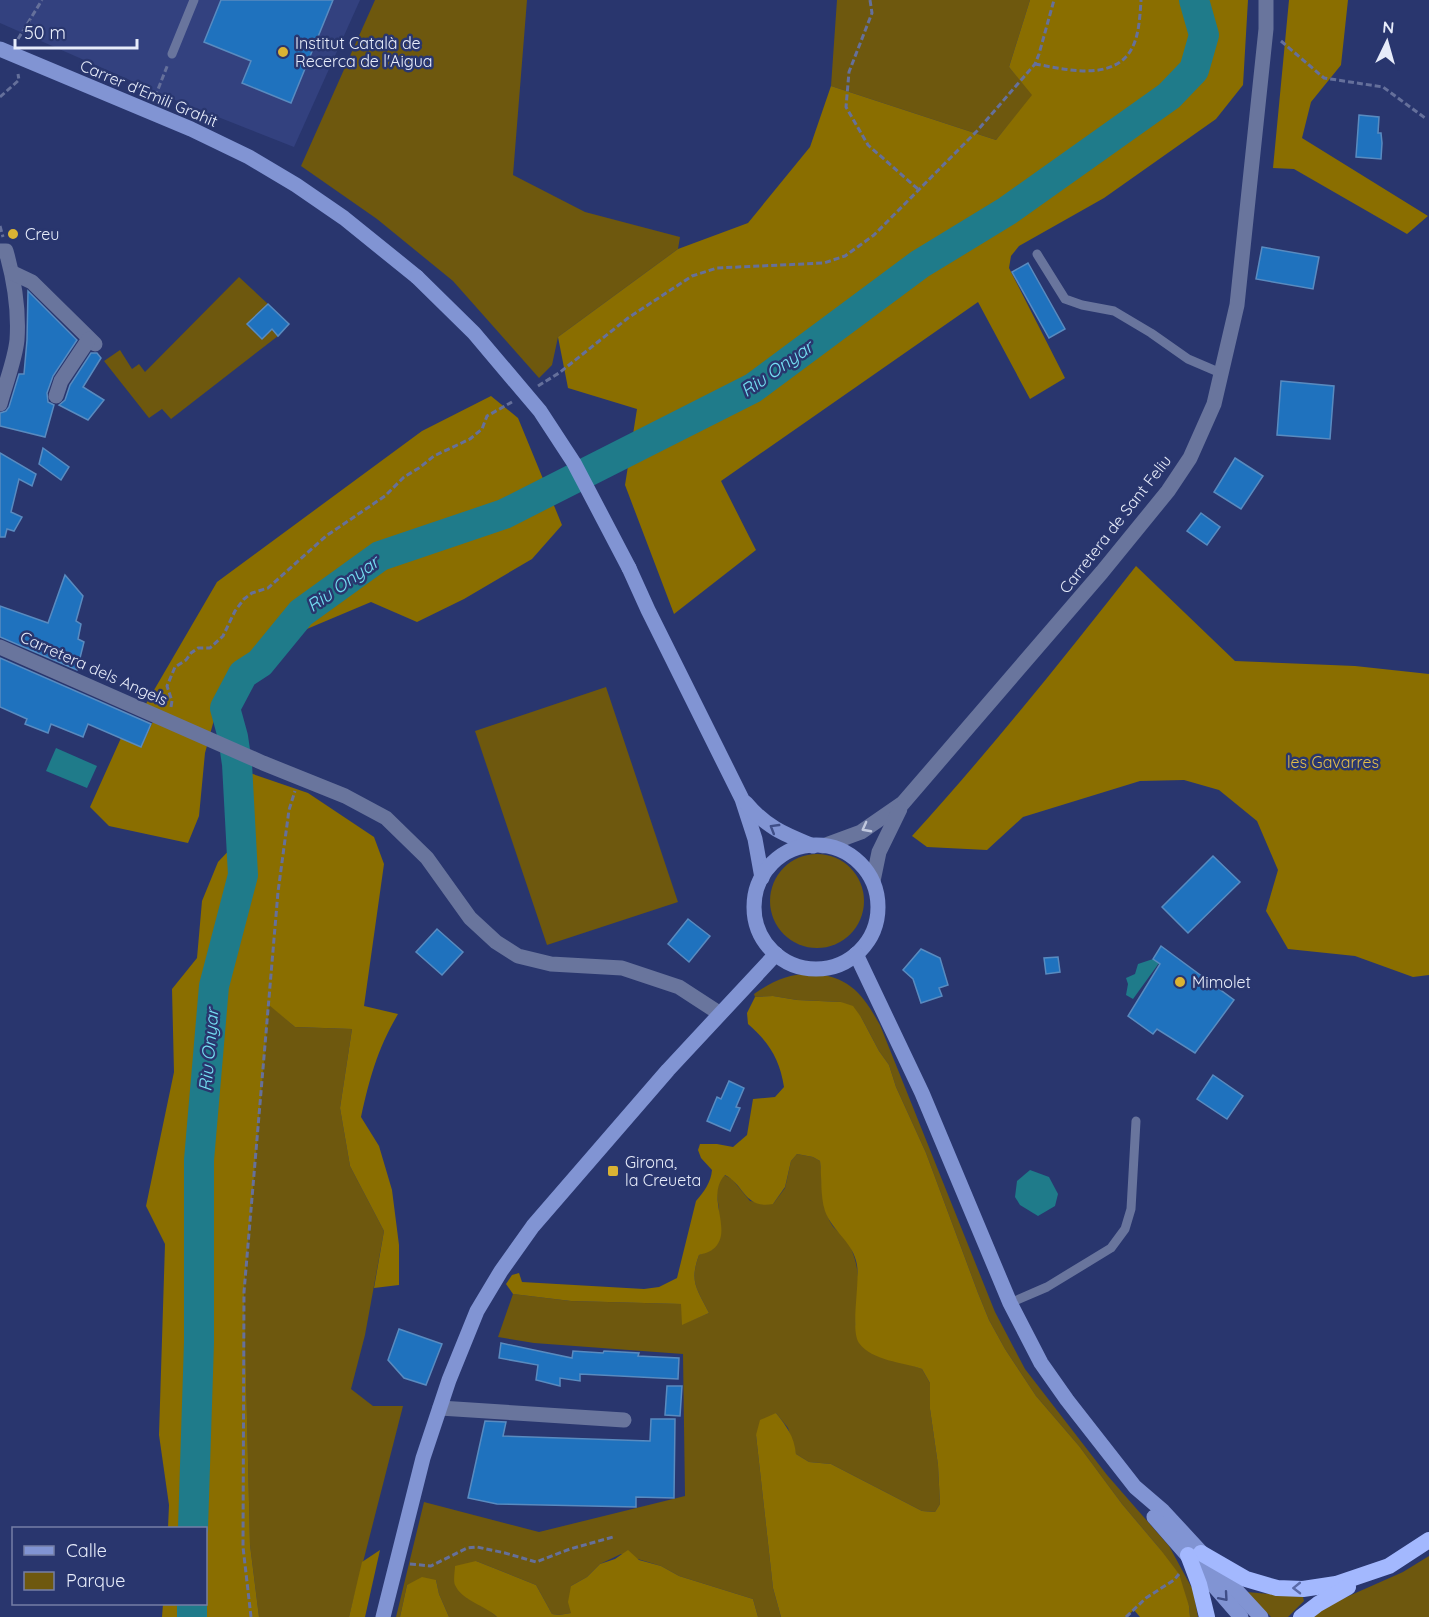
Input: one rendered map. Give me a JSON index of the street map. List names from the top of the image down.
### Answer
{
  "streets": {
    "main road": ["Carrer d'Emili Grahit"],
    "street": ["Carretera de Sant Feliu", "Carretera dels Angels"]
  },
  "water": ["Riu Onyar"],
  "parks": ["les Gavarres"],
  "places": {
    "other": ["Institut Català de Recerca de l'Aigua", "Creu", "Mimolet"],
    "transit": ["Girona, la Creueta"]
  },
  "legend": ["Calle", "Parque"],
  "scale_bar": "50 m",
  "north": "top"
}
